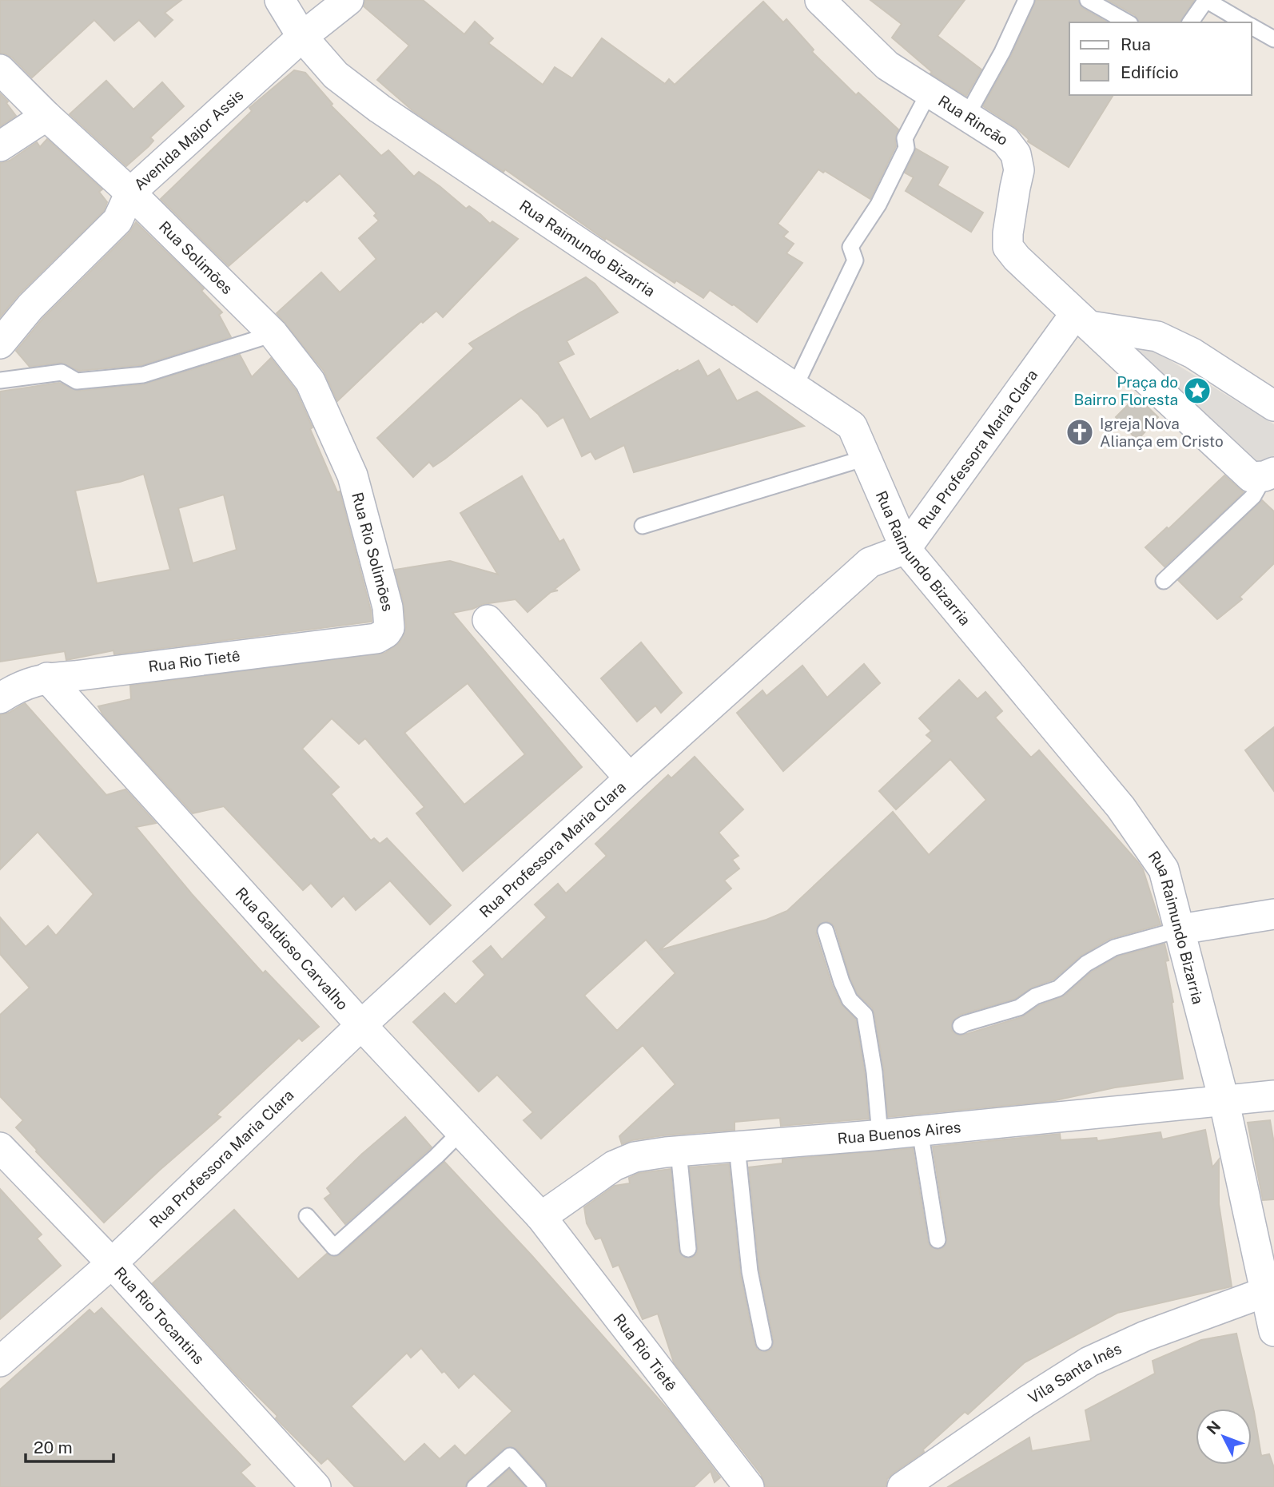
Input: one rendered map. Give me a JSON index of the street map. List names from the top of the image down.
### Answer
{
  "streets": {
    "street": [
      "Rua Rincão",
      "Avenida Major Assis",
      "Rua Raimundo Bizarria",
      "Rua Solimões",
      "Rua Professora Maria Clara",
      "Rua Rio Solimões",
      "Rua Rio Tietê",
      "Rua Galdioso Carvalho",
      "Rua Buenos Aires",
      "Rua Rio Tocantins",
      "Vila Santa Inês"
    ]
  },
  "crossings": [
    ["Rua Rincão", "Rua Professora Maria Clara"],
    ["Avenida Major Assis", "Rua Raimundo Bizarria"],
    ["Avenida Major Assis", "Rua Solimões"],
    ["Rua Raimundo Bizarria", "Rua Professora Maria Clara"],
    ["Rua Raimundo Bizarria", "Rua Buenos Aires"],
    ["Rua Raimundo Bizarria", "Vila Santa Inês"],
    ["Rua Solimões", "Rua Rio Solimões"],
    ["Rua Professora Maria Clara", "Rua Galdioso Carvalho"],
    ["Rua Professora Maria Clara", "Rua Rio Tocantins"],
    ["Rua Rio Solimões", "Rua Rio Tietê"],
    ["Rua Rio Tietê", "Rua Galdioso Carvalho"],
    ["Rua Rio Tietê", "Rua Buenos Aires"],
    ["Rua Galdioso Carvalho", "Rua Buenos Aires"]
  ],
  "places": {
    "place": ["Praça do Bairro Floresta"],
    "church": ["Igreja Nova Aliança em Cristo"]
  },
  "legend": ["Rua", "Edifício"],
  "scale_bar": "20 m",
  "north": "top left"
}
